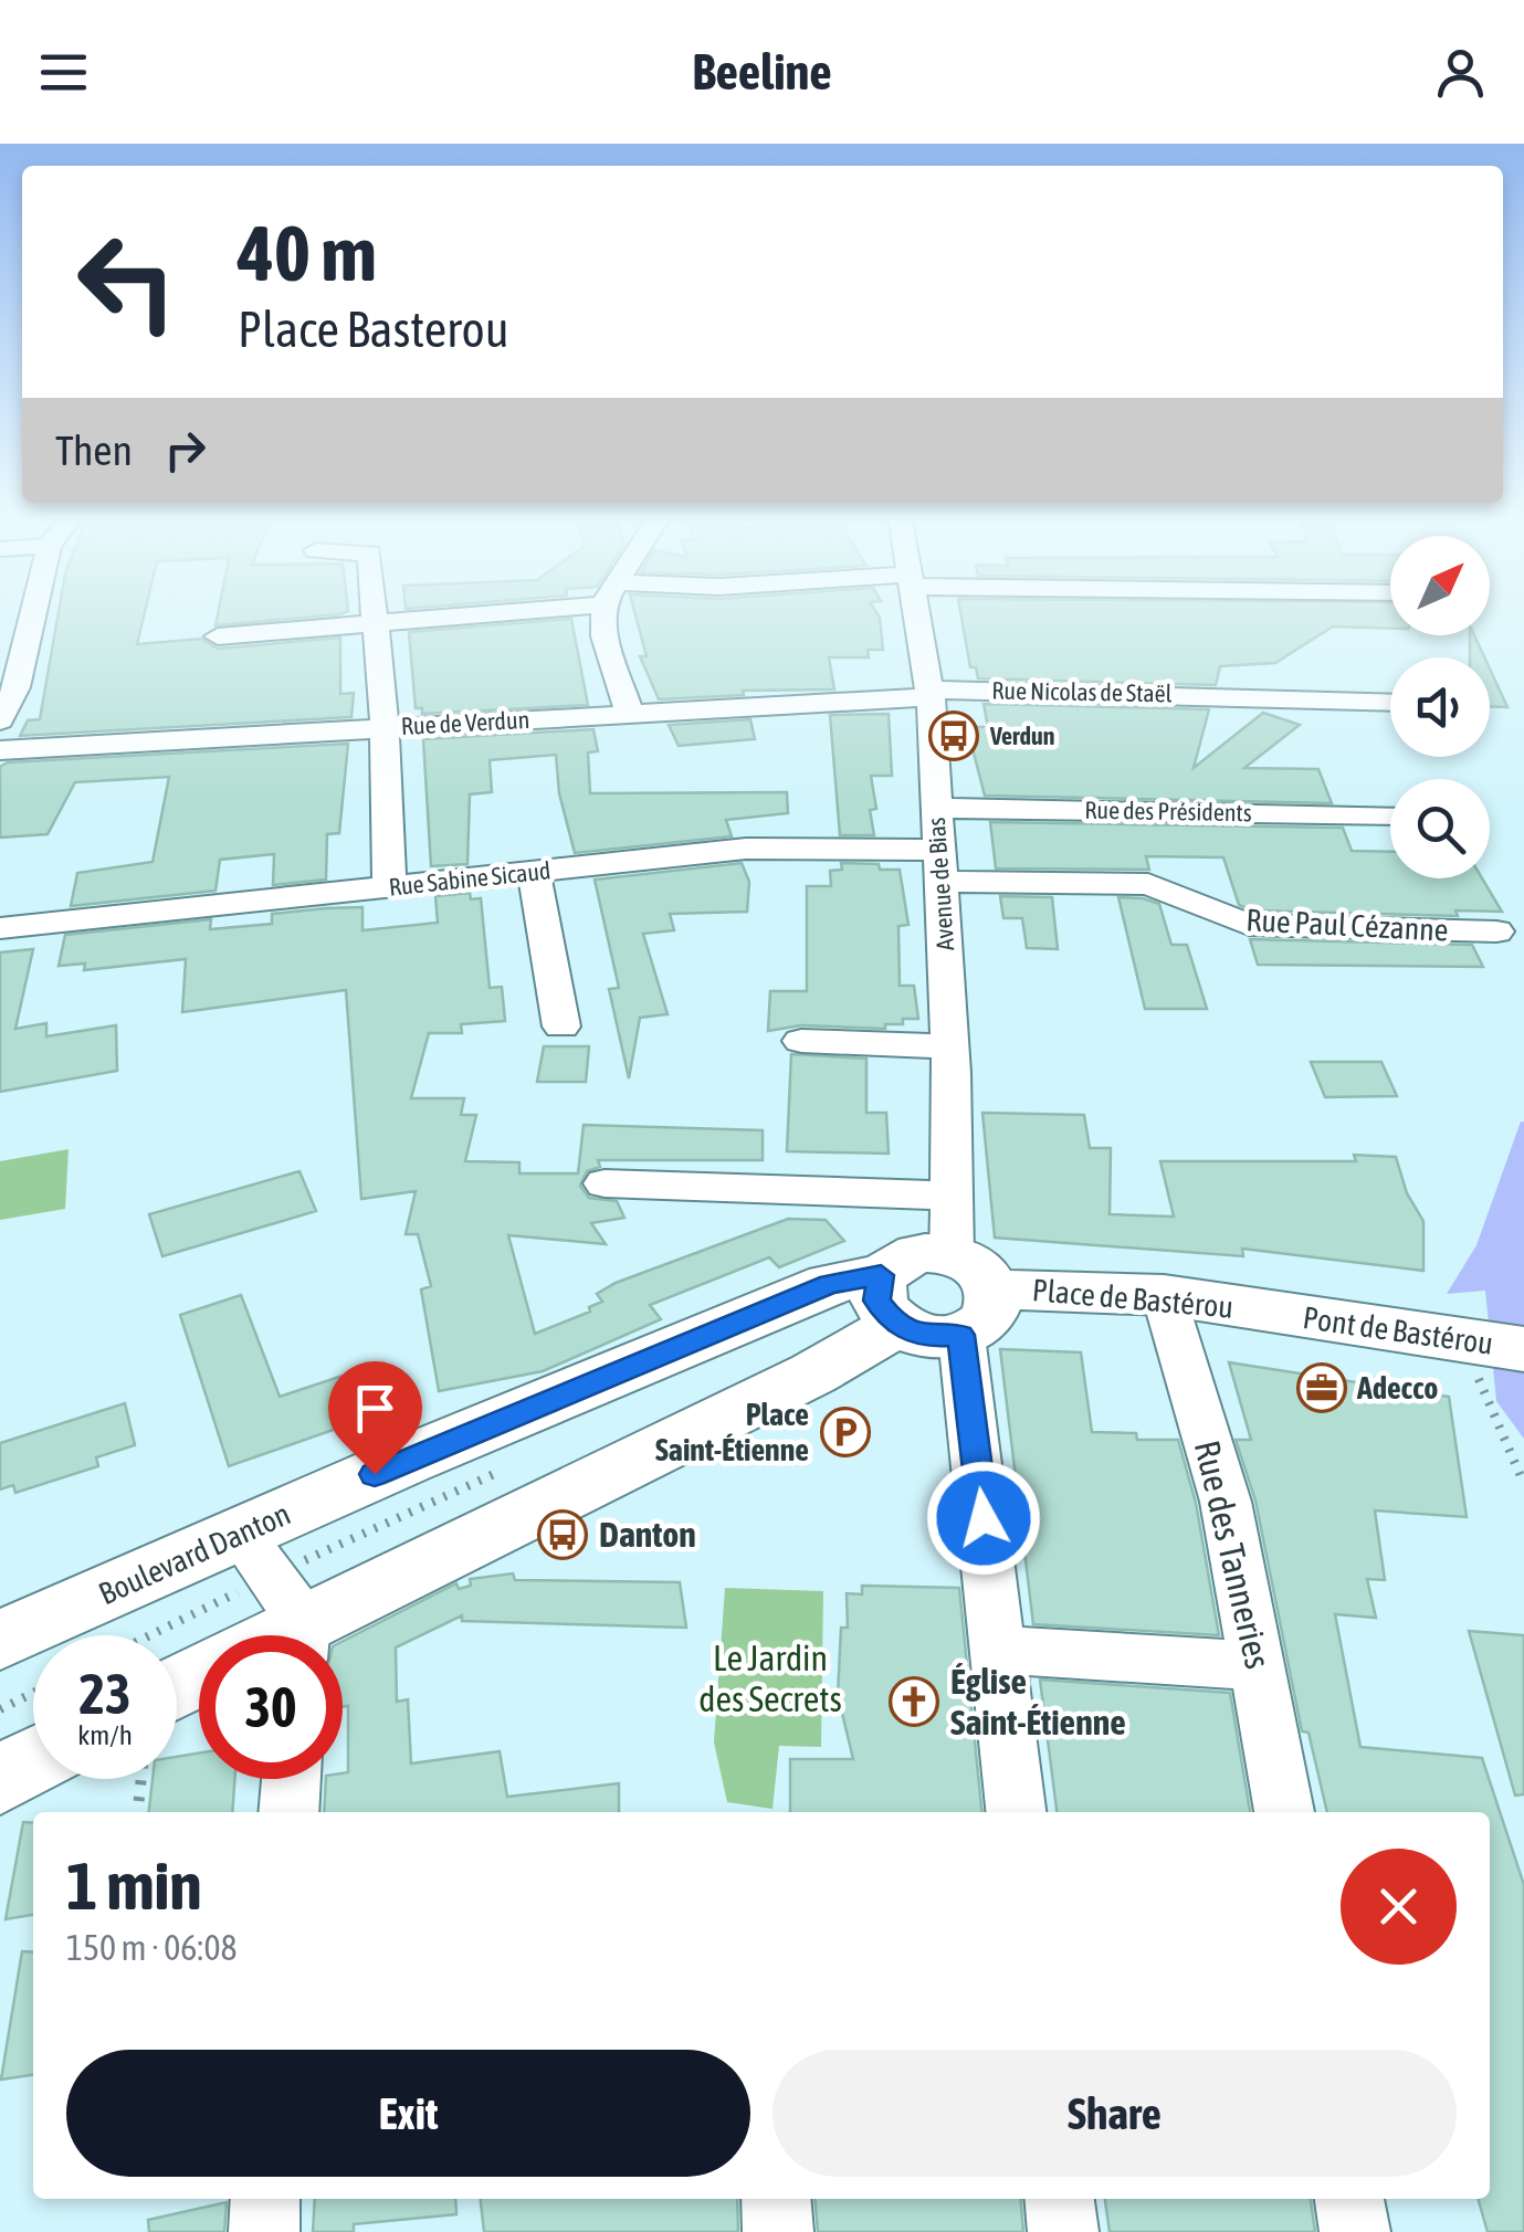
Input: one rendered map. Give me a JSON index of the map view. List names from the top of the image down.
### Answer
{
  "streets": {
    "main road": ["Place de Bastérou", "Pont de Bastérou", "Boulevard Danton"],
    "street": [
      "Rue Nicolas de Staël",
      "Rue de Verdun",
      "Rue des Présidents",
      "Rue Sabine Sicaud",
      "Avenue de Bias",
      "Rue Paul Cézanne",
      "Rue des Tanneries"
    ]
  },
  "crossings": [
    ["Rue Nicolas de Staël", "Rue de Verdun"],
    ["Rue Nicolas de Staël", "Avenue de Bias"],
    ["Rue de Verdun", "Avenue de Bias"],
    ["Rue des Présidents", "Avenue de Bias"],
    ["Rue Sabine Sicaud", "Avenue de Bias"],
    ["Rue Sabine Sicaud", "Rue Paul Cézanne"],
    ["Avenue de Bias", "Rue Paul Cézanne"],
    ["Avenue de Bias", "Place de Bastérou"],
    ["Avenue de Bias", "Boulevard Danton"],
    ["Place de Bastérou", "Pont de Bastérou"],
    ["Place de Bastérou", "Boulevard Danton"],
    ["Place de Bastérou", "Rue des Tanneries"]
  ],
  "parks": ["Le Jardin des Secrets"],
  "places": {
    "bus stop": ["Verdun", "Danton"],
    "office": ["Adecco"],
    "parking": ["Place Saint-Étienne"],
    "church": ["Église Saint-Étienne"]
  },
  "north": "top right",
  "page": {
    "header": "Beeline",
    "turn": ["40 m", "Place Basterou"],
    "then": "Then",
    "speed": "23 km/h",
    "limit": "30",
    "heading": ["1 min", "150 m · 06:08"],
    "buttons": ["Exit", "Share"]
  }
}
